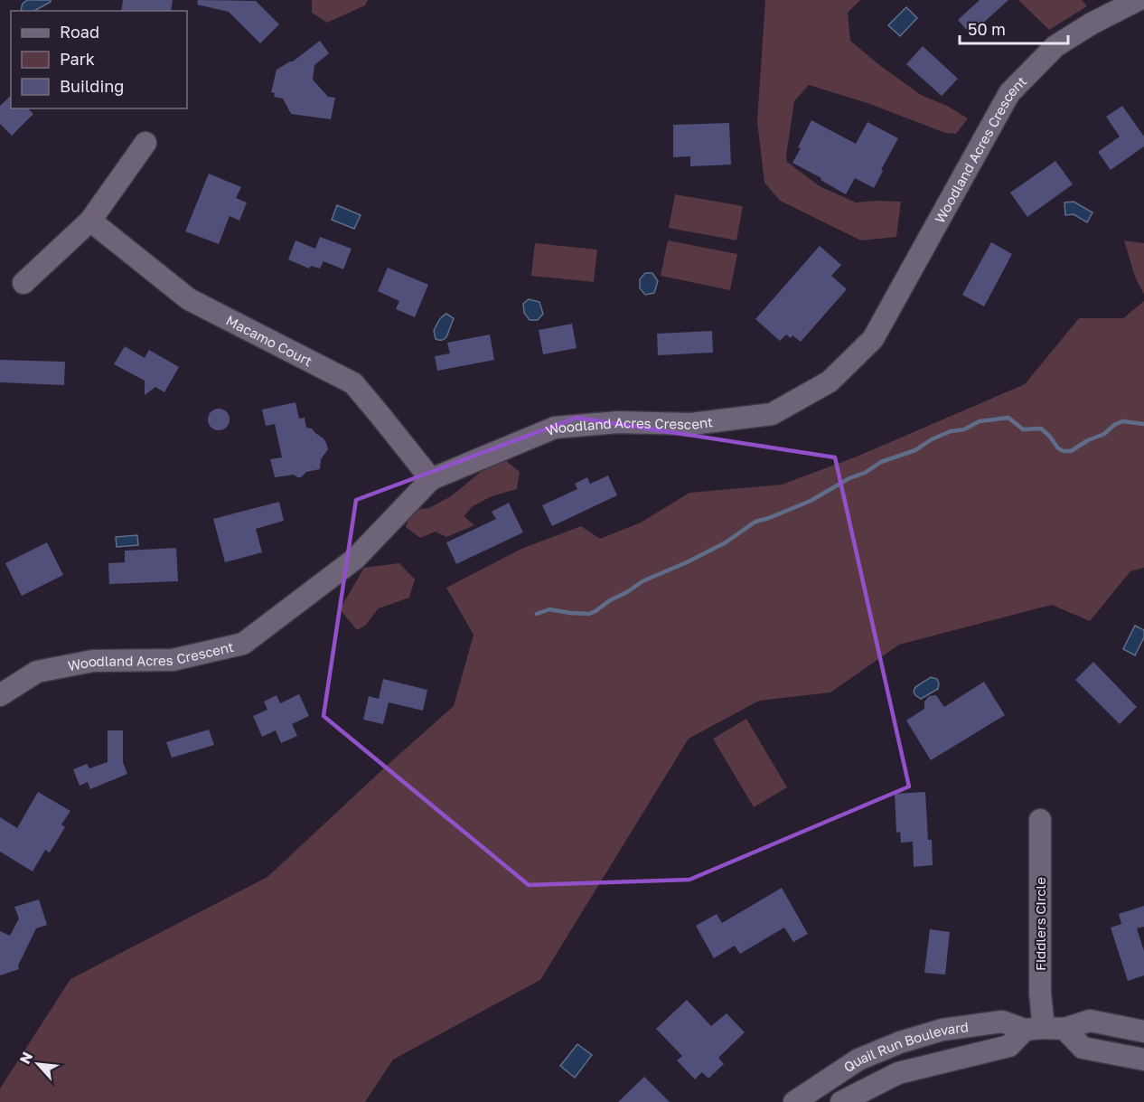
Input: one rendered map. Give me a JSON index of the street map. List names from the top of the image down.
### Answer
{
  "streets": {
    "street": [
      "Woodland Acres Crescent",
      "Macamo Court",
      "Fiddlers Circle",
      "Quail Run Boulevard"
    ]
  },
  "crossings": [
    ["Woodland Acres Crescent", "Macamo Court"],
    ["Fiddlers Circle", "Quail Run Boulevard"]
  ],
  "legend": ["Road", "Park", "Building"],
  "scale_bar": "50 m",
  "north": "top left"
}
